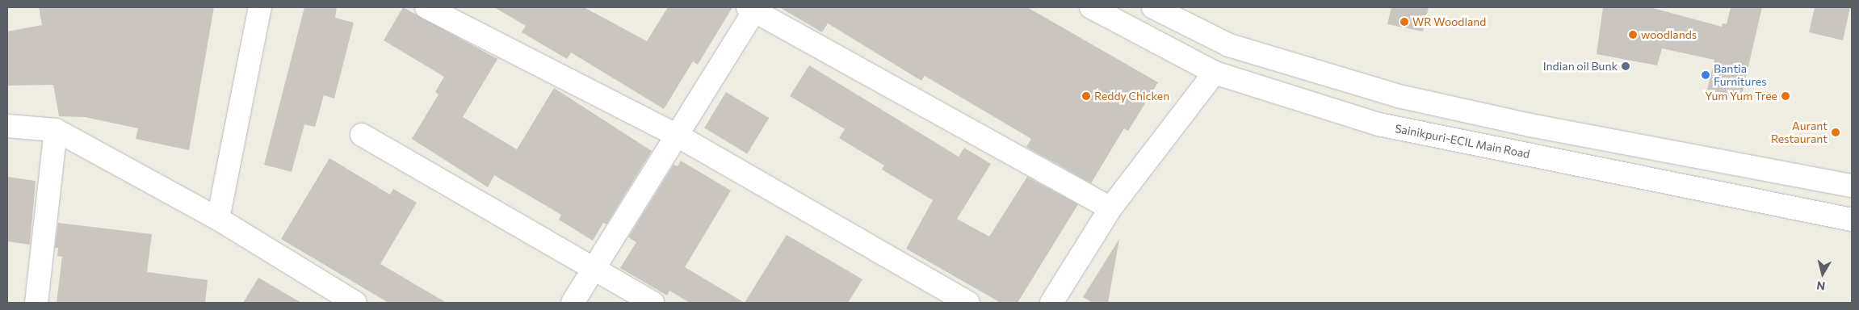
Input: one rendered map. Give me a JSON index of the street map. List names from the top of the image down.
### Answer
{
  "streets": {
    "street": ["Sainikpuri-ECIL Main Road"]
  },
  "places": [
    "WR Woodland",
    "woodlands",
    "Indian oil Bunk",
    "Bantia Furnitures",
    "Reddy Chicken",
    "Yum Yum Tree",
    "Aurant Restaurant"
  ],
  "north": "bottom"
}
